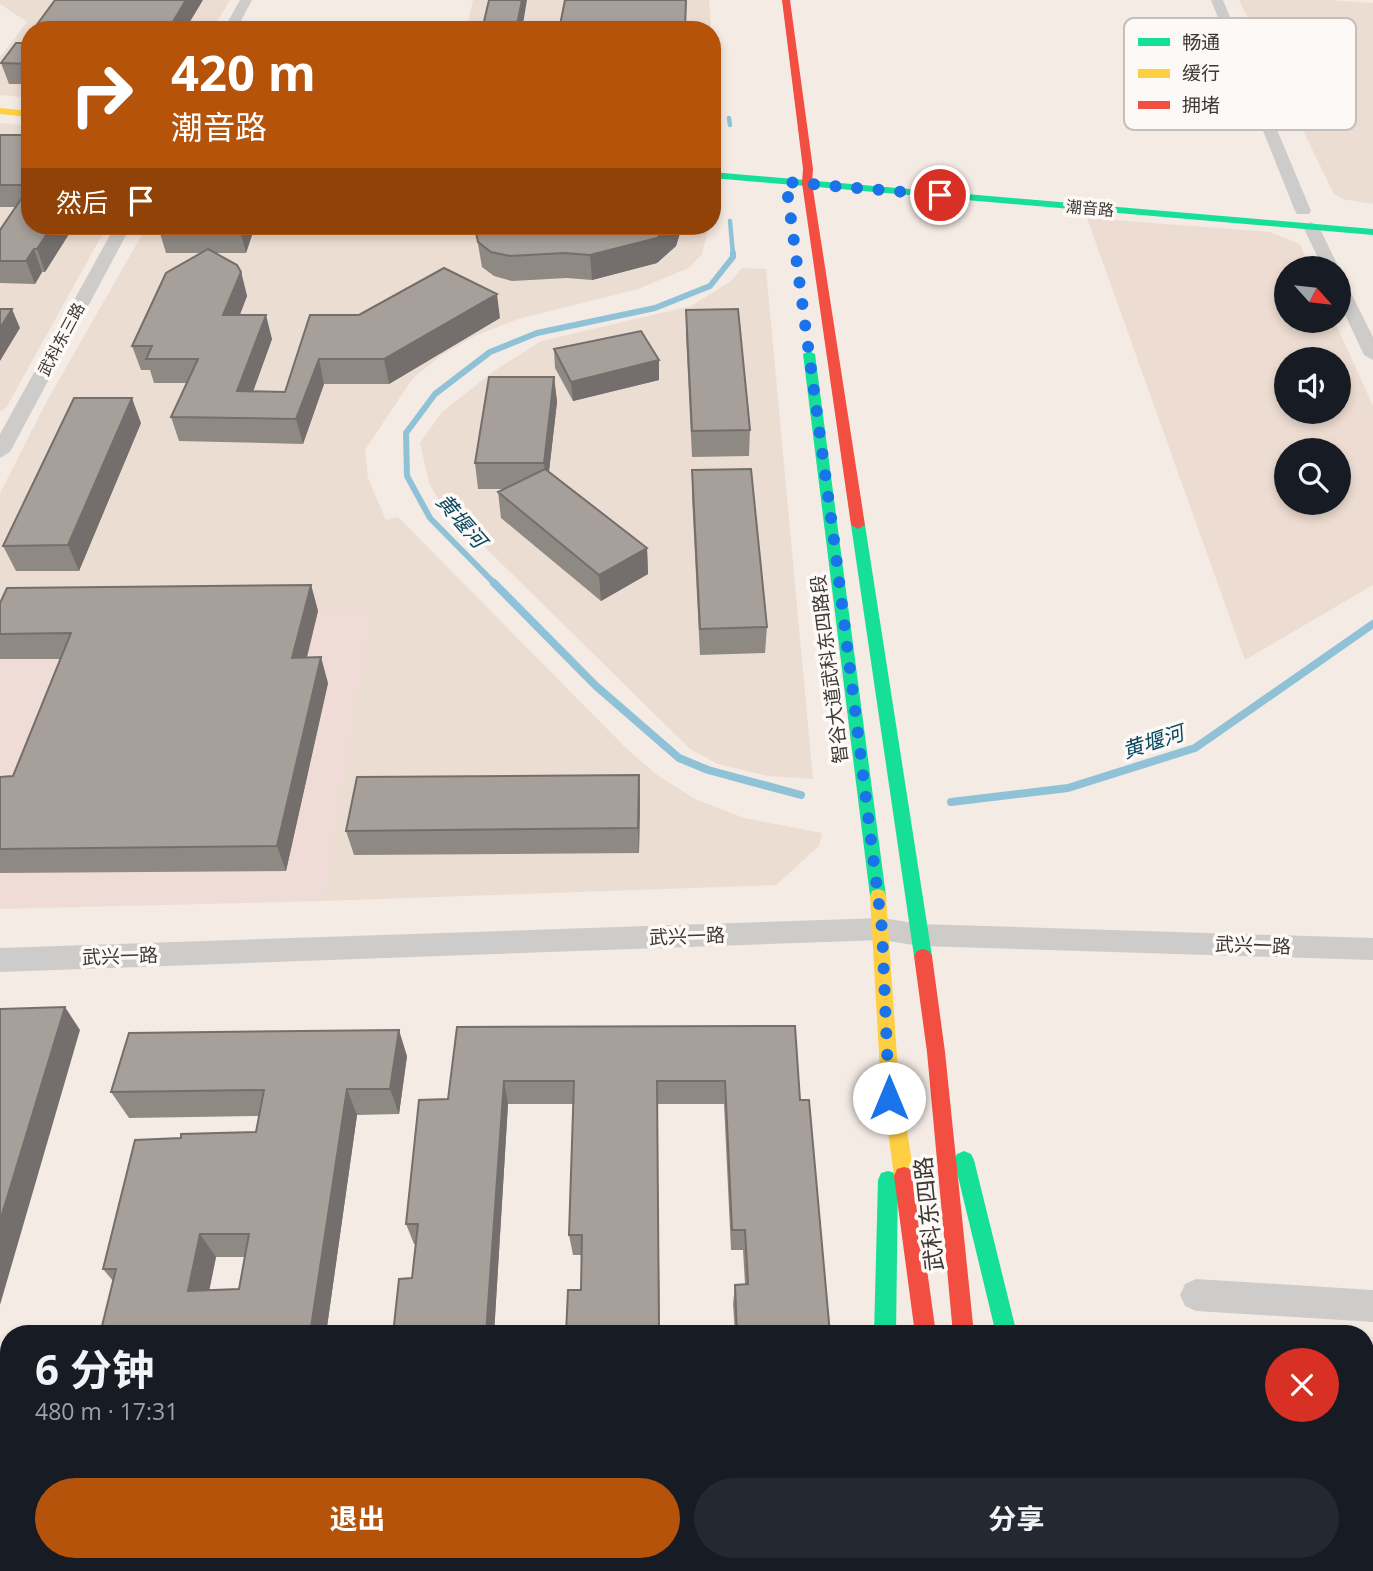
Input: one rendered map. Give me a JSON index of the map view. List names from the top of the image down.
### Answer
{
  "streets": {
    "main road": ["潮音路", "智谷大道武科东四路段", "武科东四路"],
    "street": ["武科东三路", "武兴一路"]
  },
  "crossings": [
    ["智谷大道武科东四路段", "武兴一路"],
    ["武兴一路", "武科东四路"]
  ],
  "water": ["黄堰河"],
  "legend": ["畅通", "缓行", "拥堵"],
  "north": "bottom right",
  "page": {
    "turn": ["420 m", "潮音路"],
    "then": "然后",
    "heading": ["6 分钟", "480 m · 17:31"],
    "buttons": ["退出", "分享"]
  }
}
